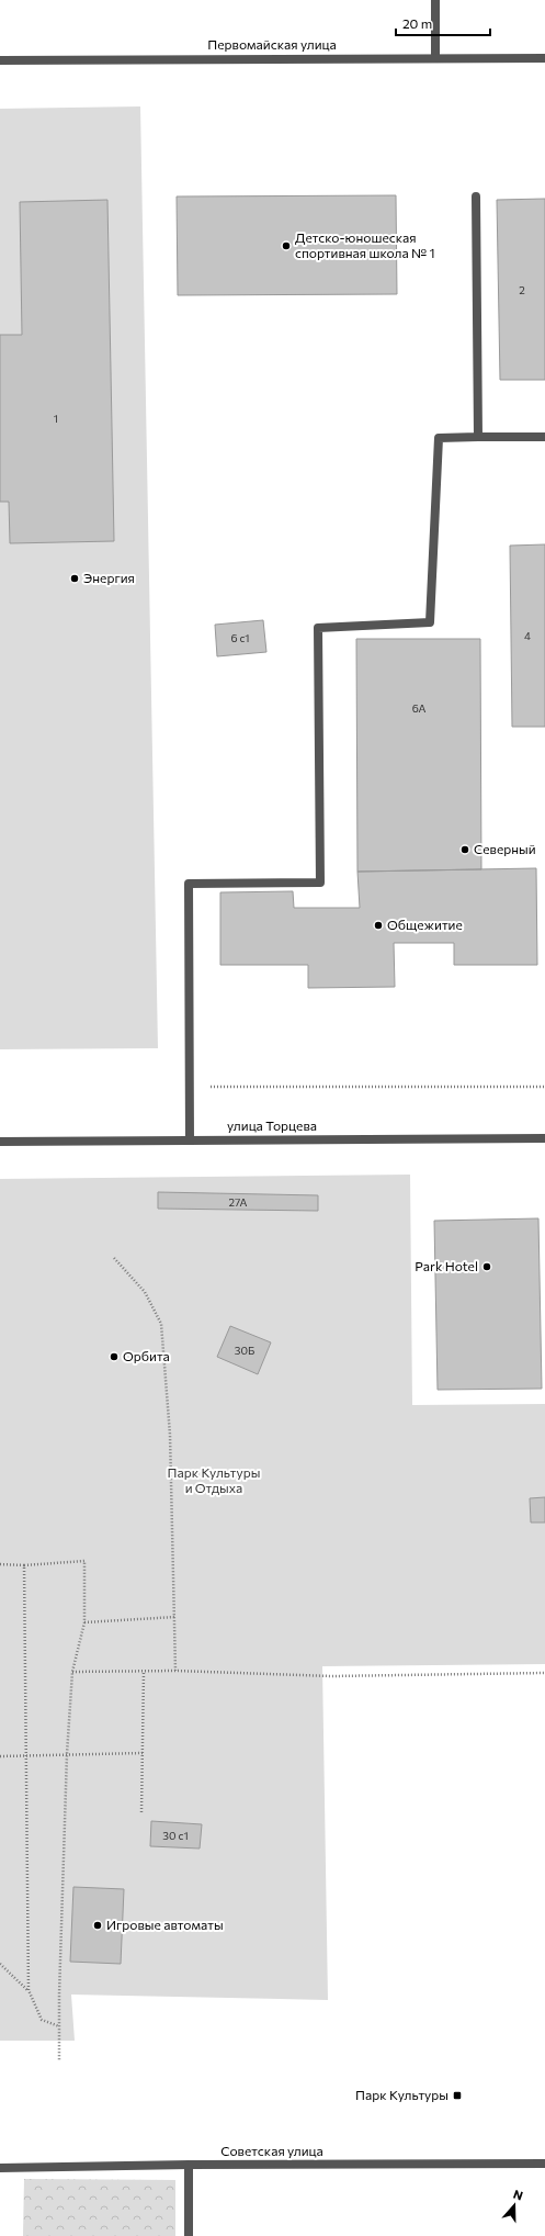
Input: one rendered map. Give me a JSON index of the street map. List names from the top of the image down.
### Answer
{
  "streets": {
    "street": ["Первомайская улица", "улица Торцева", "Советская улица"]
  },
  "parks": ["Парк Культуры и Отдыха"],
  "places": {
    "other": [
      "Детско-юношеская спортивная школа № 1",
      "Энергия",
      "Северный",
      "Общежитие",
      "Park Hotel",
      "Орбита",
      "Игровые автоматы"
    ],
    "transit": ["Парк Культуры"]
  },
  "house_numbers": [
    "2",
    "1",
    "4",
    "6 с1",
    "6А",
    "27А",
    "30Б",
    "30 с1"
  ],
  "scale_bar": "20 m",
  "north": "top"
}
